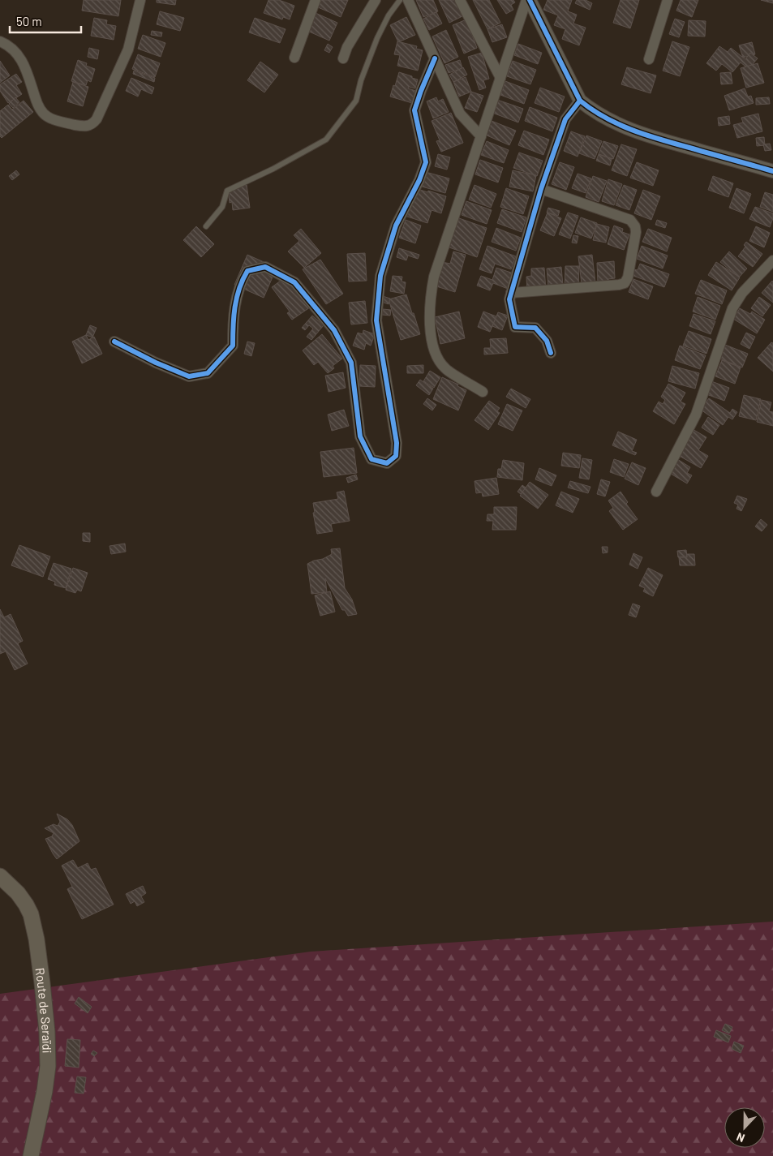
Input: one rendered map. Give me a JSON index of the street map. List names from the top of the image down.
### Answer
{
  "streets": {
    "main road": ["Route de Seraïdi"]
  },
  "scale_bar": "50 m",
  "north": "bottom"
}
